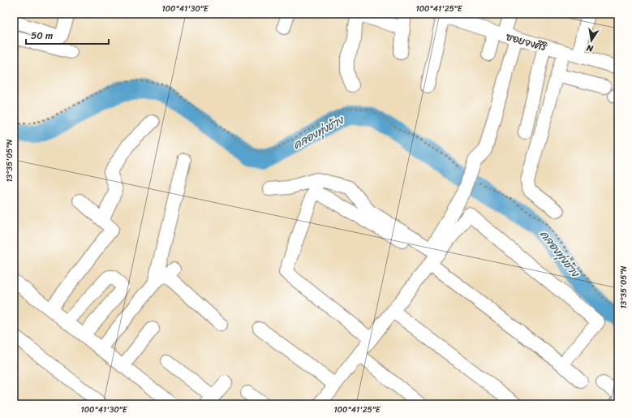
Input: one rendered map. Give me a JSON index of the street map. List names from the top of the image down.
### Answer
{
  "streets": {
    "street": ["ซอยจงศิริ"]
  },
  "water": ["คลองทุ่งช้าง"],
  "scale_bar": "50 m",
  "north": "bottom",
  "coordinates": ["100°41'30\"E", "100°41'25\"E", "13°35'05\"N"]
}
